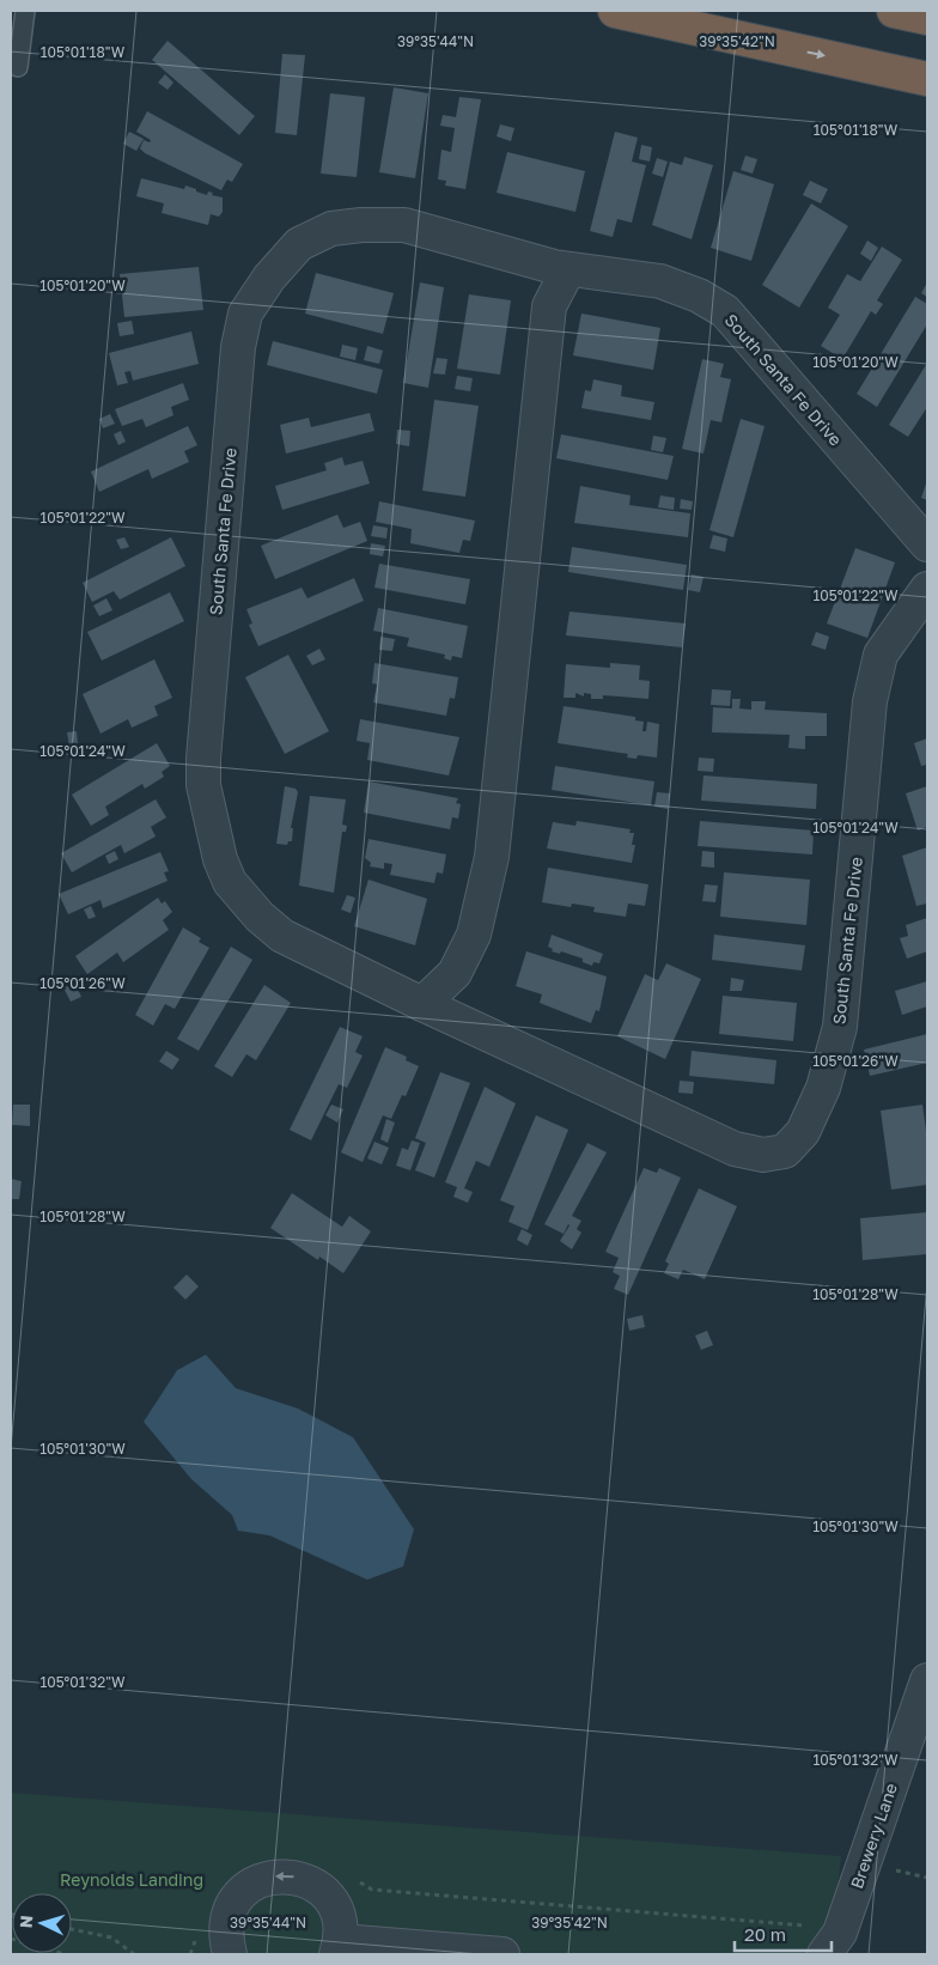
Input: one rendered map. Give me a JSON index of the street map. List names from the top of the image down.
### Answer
{
  "streets": {
    "street": ["South Santa Fe Drive", "Brewery Lane"]
  },
  "parks": ["Reynolds Landing"],
  "scale_bar": "20 m",
  "north": "left",
  "coordinates": [
    "39°35'44\"N",
    "39°35'42\"N",
    "105°01'18\"W",
    "105°01'20\"W",
    "105°01'22\"W",
    "105°01'24\"W",
    "105°01'26\"W",
    "105°01'28\"W",
    "105°01'30\"W",
    "105°01'32\"W"
  ]
}
